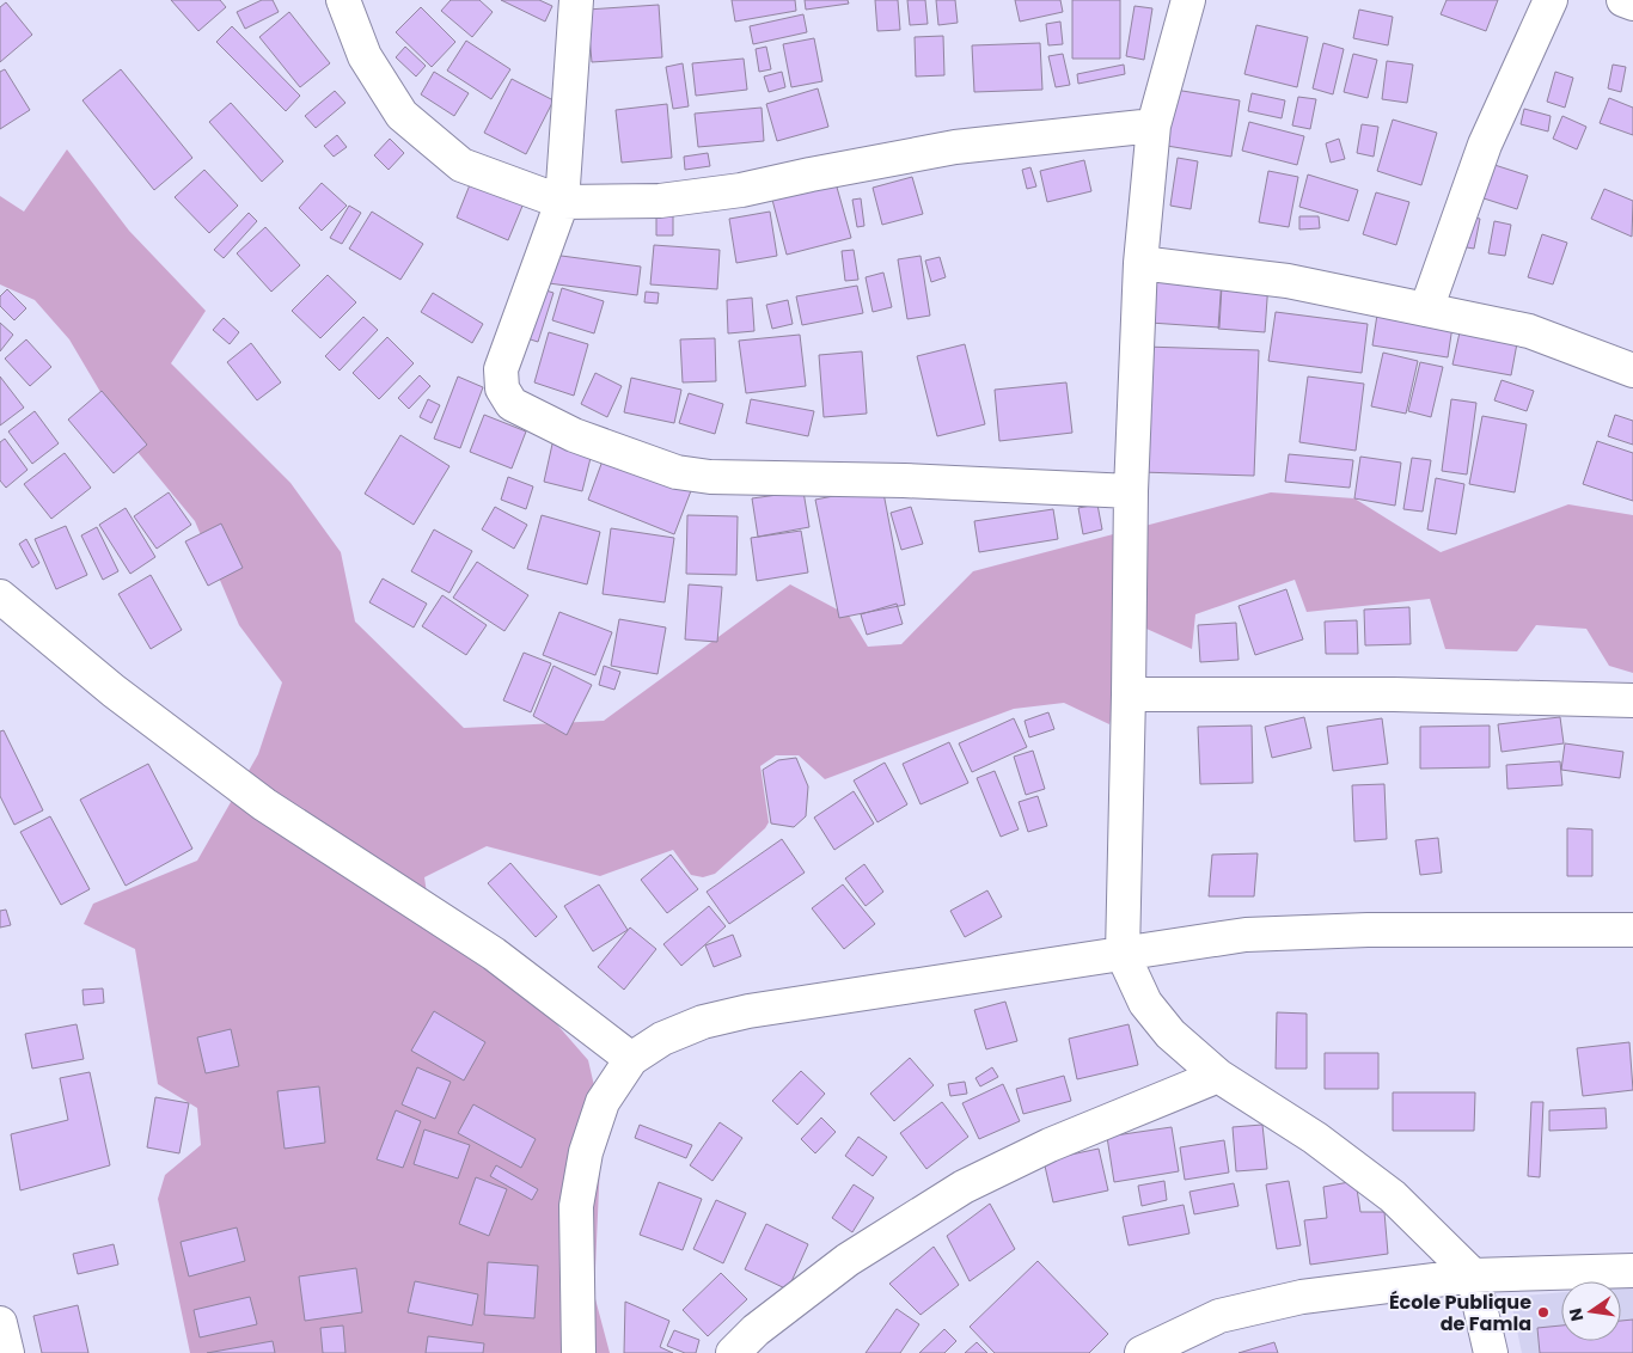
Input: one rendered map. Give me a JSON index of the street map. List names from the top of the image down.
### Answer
{
  "places": ["École Publique de Famla"],
  "north": "left"
}
